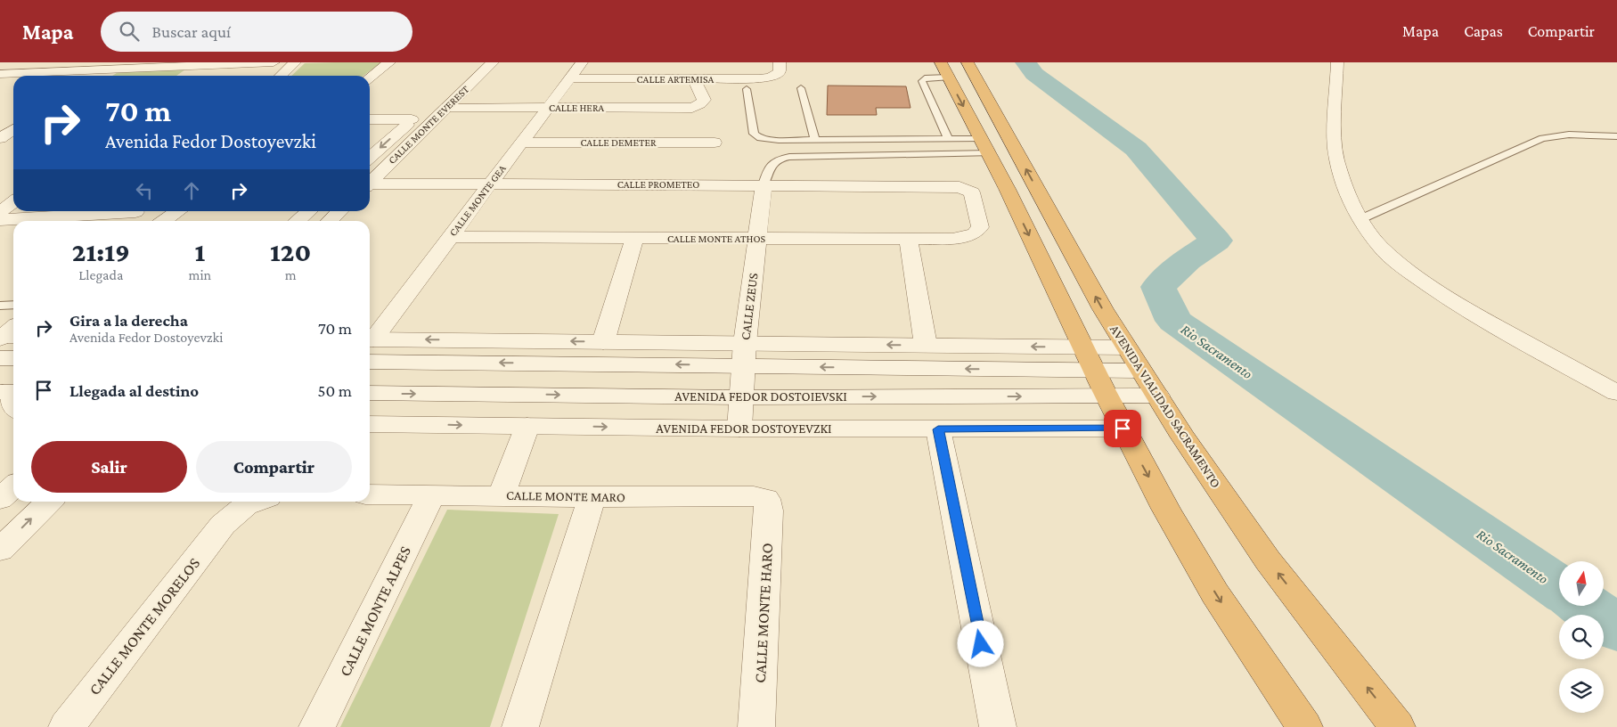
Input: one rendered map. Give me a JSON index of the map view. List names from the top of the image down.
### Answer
{
  "streets": {
    "highway": ["AVENIDA VIALIDAD SACRAMENTO"],
    "street": [
      "CALLE ARTEMISA",
      "CALLE HERA",
      "CALLE MONTE EVEREST",
      "CALLE DEMETER",
      "CALLE PROMETEO",
      "CALLE MONTE GEA",
      "CALLE MONTE ATHOS",
      "CALLE ZEUS",
      "AVENIDA FEDOR DOSTOIEVSKI",
      "AVENIDA FEDOR DOSTOYEVZKI",
      "CALLE MONTE MARO",
      "CALLE MONTE ALPES",
      "CALLE MONTE HARO",
      "CALLE MONTE MORELOS"
    ]
  },
  "crossings": [
    ["CALLE ARTEMISA", "CALLE HERA"],
    ["CALLE ARTEMISA", "CALLE MONTE GEA"],
    ["CALLE HERA", "CALLE MONTE EVEREST"],
    ["CALLE HERA", "CALLE MONTE GEA"],
    ["CALLE DEMETER", "CALLE MONTE GEA"],
    ["CALLE PROMETEO", "CALLE MONTE GEA"],
    ["CALLE PROMETEO", "CALLE MONTE ATHOS"],
    ["CALLE PROMETEO", "CALLE ZEUS"],
    ["CALLE MONTE GEA", "CALLE MONTE ATHOS"],
    ["CALLE MONTE ATHOS", "CALLE ZEUS"],
    ["CALLE ZEUS", "AVENIDA FEDOR DOSTOIEVSKI"],
    ["CALLE ZEUS", "AVENIDA FEDOR DOSTOYEVZKI"],
    ["AVENIDA FEDOR DOSTOIEVSKI", "AVENIDA VIALIDAD SACRAMENTO"],
    ["CALLE MONTE MARO", "CALLE MONTE ALPES"],
    ["CALLE MONTE MARO", "CALLE MONTE HARO"]
  ],
  "water": ["Rio Sacramento"],
  "north": "top",
  "page": {
    "header": "Mapa",
    "search": "Buscar aquí",
    "nav": ["Mapa", "Capas", "Compartir"],
    "turn": ["70 m", "Avenida Fedor Dostoyevzki"],
    "eta": [
      "21:19",
      "Llegada",
      "1",
      "min",
      "120",
      "m"
    ],
    "list": [
      {
        "name": "Gira a la derecha",
        "note": "Avenida Fedor Dostoyevzki",
        "value": "70 m"
      },
      {
        "name": "Llegada al destino",
        "value": "50 m"
      }
    ],
    "buttons": ["Salir", "Compartir"]
  }
}
